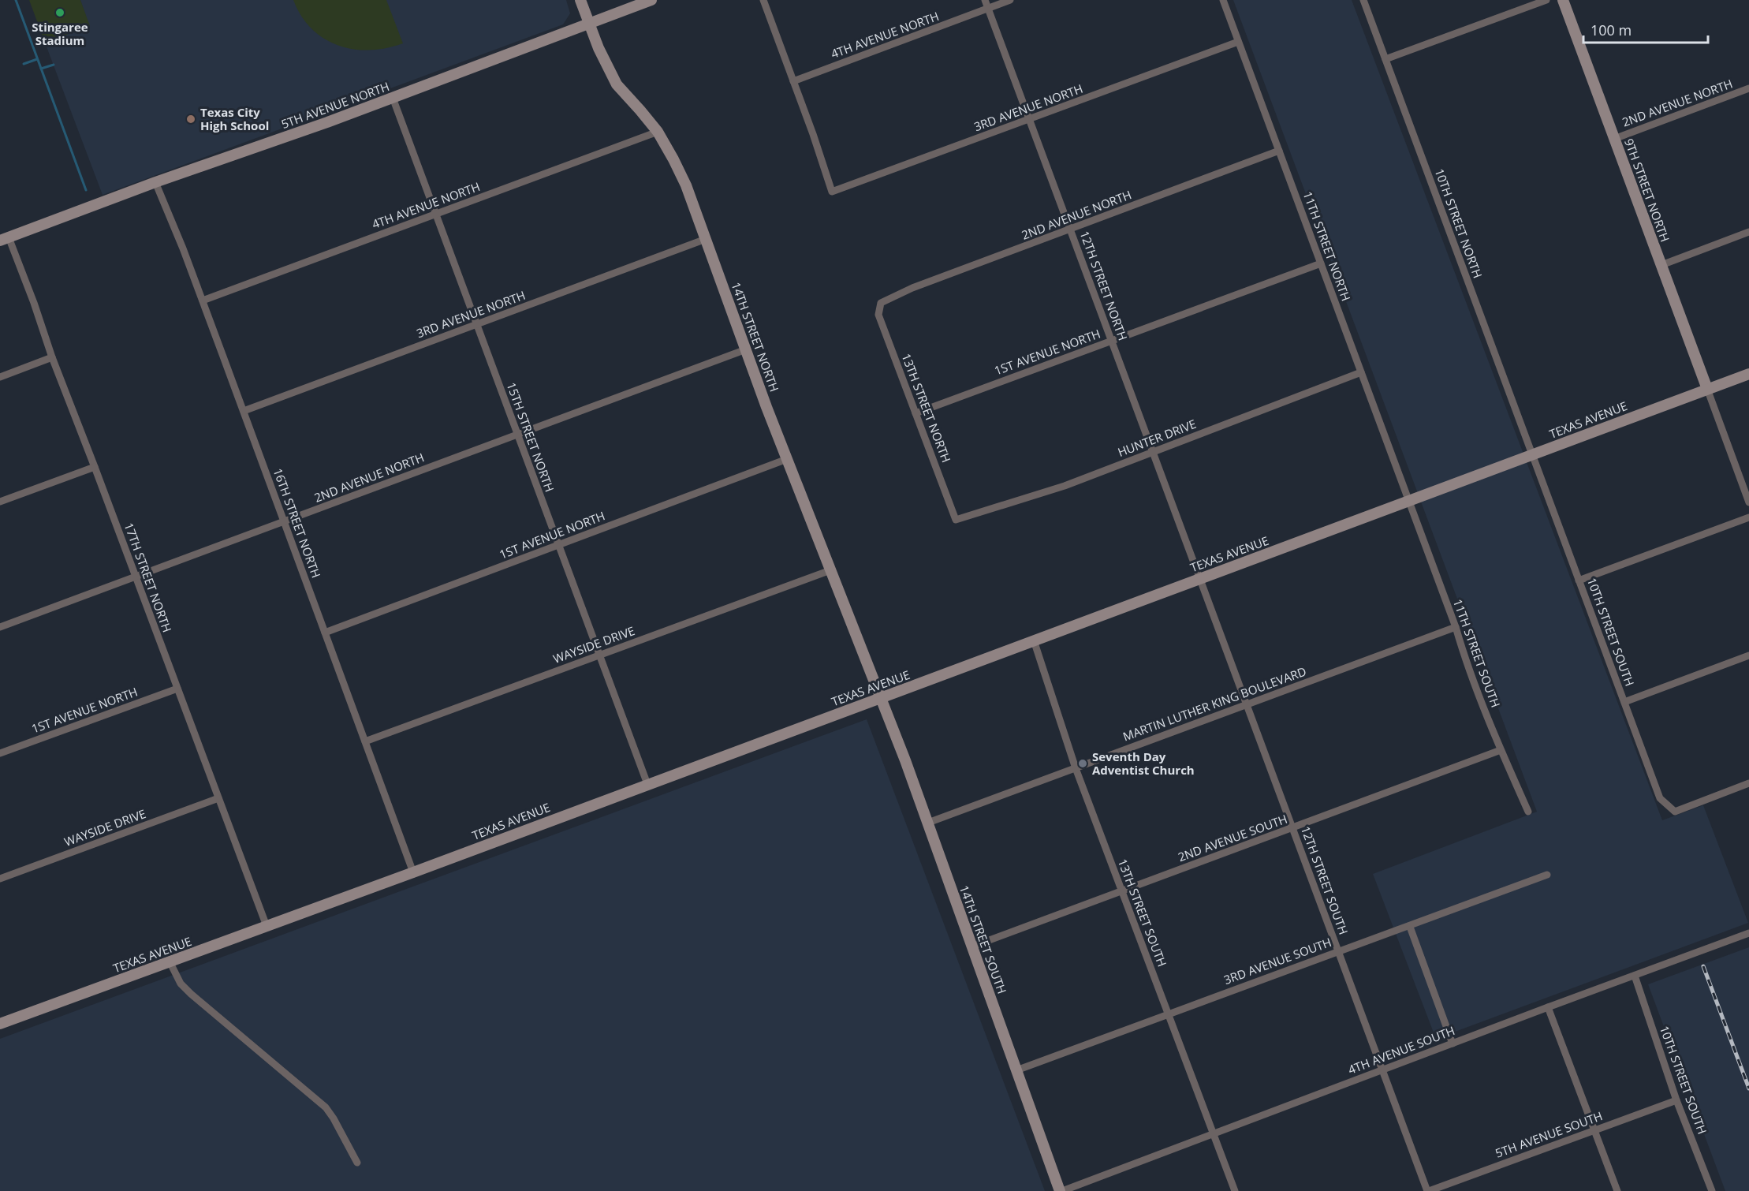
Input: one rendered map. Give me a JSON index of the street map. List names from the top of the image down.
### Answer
{
  "streets": {
    "street": [
      "4TH AVENUE NORTH",
      "2ND AVENUE NORTH",
      "5TH AVENUE NORTH",
      "3RD AVENUE NORTH",
      "9TH STREET NORTH",
      "10TH STREET NORTH",
      "11TH STREET NORTH",
      "12TH STREET NORTH",
      "14TH STREET NORTH",
      "1ST AVENUE NORTH",
      "13TH STREET NORTH",
      "TEXAS AVENUE",
      "15TH STREET NORTH",
      "HUNTER DRIVE",
      "16TH STREET NORTH",
      "17TH STREET NORTH",
      "10TH STREET SOUTH",
      "WAYSIDE DRIVE",
      "11TH STREET SOUTH",
      "MARTIN LUTHER KING BOULEVARD",
      "2ND AVENUE SOUTH",
      "12TH STREET SOUTH",
      "13TH STREET SOUTH",
      "14TH STREET SOUTH",
      "3RD AVENUE SOUTH",
      "4TH AVENUE SOUTH",
      "5TH AVENUE SOUTH"
    ]
  },
  "crossings": [
    ["4TH AVENUE NORTH", "3RD AVENUE NORTH"],
    ["4TH AVENUE NORTH", "12TH STREET NORTH"],
    ["4TH AVENUE NORTH", "14TH STREET NORTH"],
    ["4TH AVENUE NORTH", "15TH STREET NORTH"],
    ["4TH AVENUE NORTH", "16TH STREET NORTH"],
    ["2ND AVENUE NORTH", "9TH STREET NORTH"],
    ["2ND AVENUE NORTH", "11TH STREET NORTH"],
    ["2ND AVENUE NORTH", "12TH STREET NORTH"],
    ["2ND AVENUE NORTH", "14TH STREET NORTH"],
    ["2ND AVENUE NORTH", "13TH STREET NORTH"],
    ["2ND AVENUE NORTH", "15TH STREET NORTH"],
    ["2ND AVENUE NORTH", "16TH STREET NORTH"],
    ["2ND AVENUE NORTH", "17TH STREET NORTH"],
    ["5TH AVENUE NORTH", "14TH STREET NORTH"],
    ["5TH AVENUE NORTH", "15TH STREET NORTH"],
    ["5TH AVENUE NORTH", "16TH STREET NORTH"],
    ["5TH AVENUE NORTH", "17TH STREET NORTH"],
    ["3RD AVENUE NORTH", "11TH STREET NORTH"],
    ["3RD AVENUE NORTH", "12TH STREET NORTH"],
    ["3RD AVENUE NORTH", "14TH STREET NORTH"],
    ["3RD AVENUE NORTH", "15TH STREET NORTH"],
    ["3RD AVENUE NORTH", "16TH STREET NORTH"],
    ["9TH STREET NORTH", "TEXAS AVENUE"],
    ["10TH STREET NORTH", "TEXAS AVENUE"],
    ["10TH STREET NORTH", "10TH STREET SOUTH"],
    ["11TH STREET NORTH", "1ST AVENUE NORTH"],
    ["11TH STREET NORTH", "TEXAS AVENUE"],
    ["11TH STREET NORTH", "HUNTER DRIVE"],
    ["11TH STREET NORTH", "11TH STREET SOUTH"],
    ["12TH STREET NORTH", "1ST AVENUE NORTH"],
    ["12TH STREET NORTH", "TEXAS AVENUE"],
    ["12TH STREET NORTH", "HUNTER DRIVE"],
    ["12TH STREET NORTH", "12TH STREET SOUTH"],
    ["14TH STREET NORTH", "1ST AVENUE NORTH"],
    ["14TH STREET NORTH", "TEXAS AVENUE"],
    ["14TH STREET NORTH", "WAYSIDE DRIVE"],
    ["14TH STREET NORTH", "14TH STREET SOUTH"],
    ["1ST AVENUE NORTH", "13TH STREET NORTH"],
    ["1ST AVENUE NORTH", "15TH STREET NORTH"],
    ["1ST AVENUE NORTH", "16TH STREET NORTH"],
    ["1ST AVENUE NORTH", "17TH STREET NORTH"],
    ["13TH STREET NORTH", "HUNTER DRIVE"],
    ["TEXAS AVENUE", "15TH STREET NORTH"],
    ["TEXAS AVENUE", "16TH STREET NORTH"],
    ["TEXAS AVENUE", "17TH STREET NORTH"],
    ["TEXAS AVENUE", "10TH STREET SOUTH"],
    ["TEXAS AVENUE", "11TH STREET SOUTH"],
    ["TEXAS AVENUE", "12TH STREET SOUTH"],
    ["TEXAS AVENUE", "13TH STREET SOUTH"],
    ["TEXAS AVENUE", "14TH STREET SOUTH"],
    ["15TH STREET NORTH", "WAYSIDE DRIVE"],
    ["16TH STREET NORTH", "WAYSIDE DRIVE"],
    ["17TH STREET NORTH", "WAYSIDE DRIVE"],
    ["10TH STREET SOUTH", "4TH AVENUE SOUTH"],
    ["10TH STREET SOUTH", "5TH AVENUE SOUTH"],
    ["11TH STREET SOUTH", "MARTIN LUTHER KING BOULEVARD"],
    ["11TH STREET SOUTH", "2ND AVENUE SOUTH"],
    ["MARTIN LUTHER KING BOULEVARD", "12TH STREET SOUTH"],
    ["MARTIN LUTHER KING BOULEVARD", "13TH STREET SOUTH"],
    ["MARTIN LUTHER KING BOULEVARD", "14TH STREET SOUTH"],
    ["2ND AVENUE SOUTH", "12TH STREET SOUTH"],
    ["2ND AVENUE SOUTH", "13TH STREET SOUTH"],
    ["2ND AVENUE SOUTH", "14TH STREET SOUTH"],
    ["12TH STREET SOUTH", "3RD AVENUE SOUTH"],
    ["12TH STREET SOUTH", "4TH AVENUE SOUTH"],
    ["12TH STREET SOUTH", "5TH AVENUE SOUTH"],
    ["13TH STREET SOUTH", "3RD AVENUE SOUTH"],
    ["13TH STREET SOUTH", "4TH AVENUE SOUTH"],
    ["14TH STREET SOUTH", "3RD AVENUE SOUTH"],
    ["14TH STREET SOUTH", "4TH AVENUE SOUTH"]
  ],
  "places": ["Stingaree Stadium", "Texas City High School", "Seventh Day Adventist Church"],
  "scale_bar": "100 m"
}
